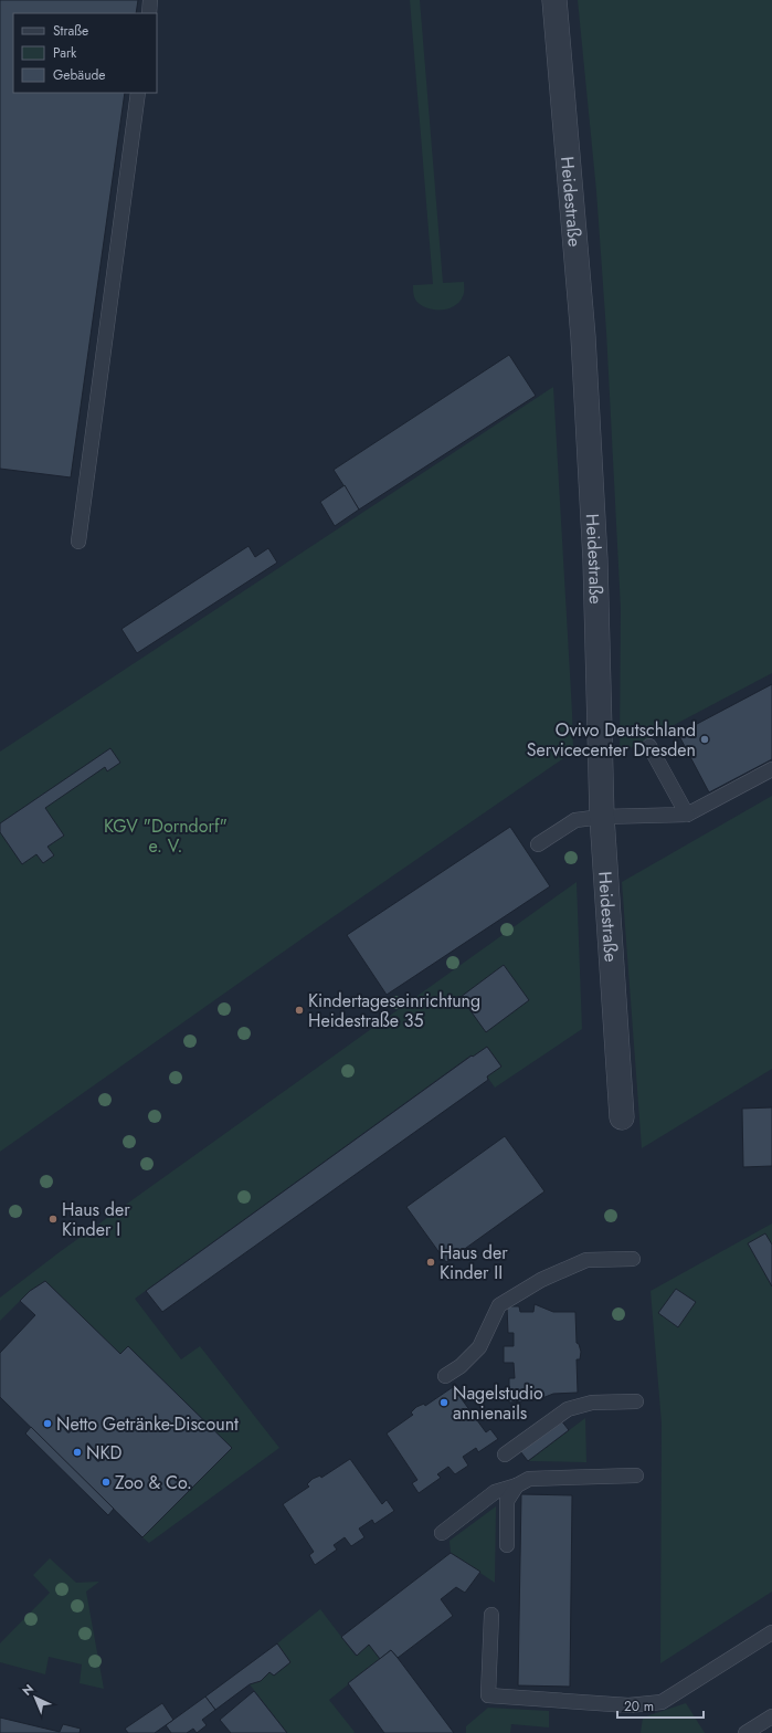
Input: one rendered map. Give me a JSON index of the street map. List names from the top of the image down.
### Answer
{
  "streets": {
    "street": ["Heidestraße"]
  },
  "parks": ["KGV \"Dorndorf\" e. V."],
  "places": [
    "Ovivo Deutschland Servicecenter Dresden",
    "Kindertageseinrichtung Heidestraße 35",
    "Haus der Kinder I",
    "Haus der Kinder II",
    "Nagelstudio annienails",
    "Netto Getränke-Discount",
    "NKD",
    "Zoo & Co."
  ],
  "legend": ["Straße", "Park", "Gebäude"],
  "scale_bar": "20 m",
  "north": "top left"
}
